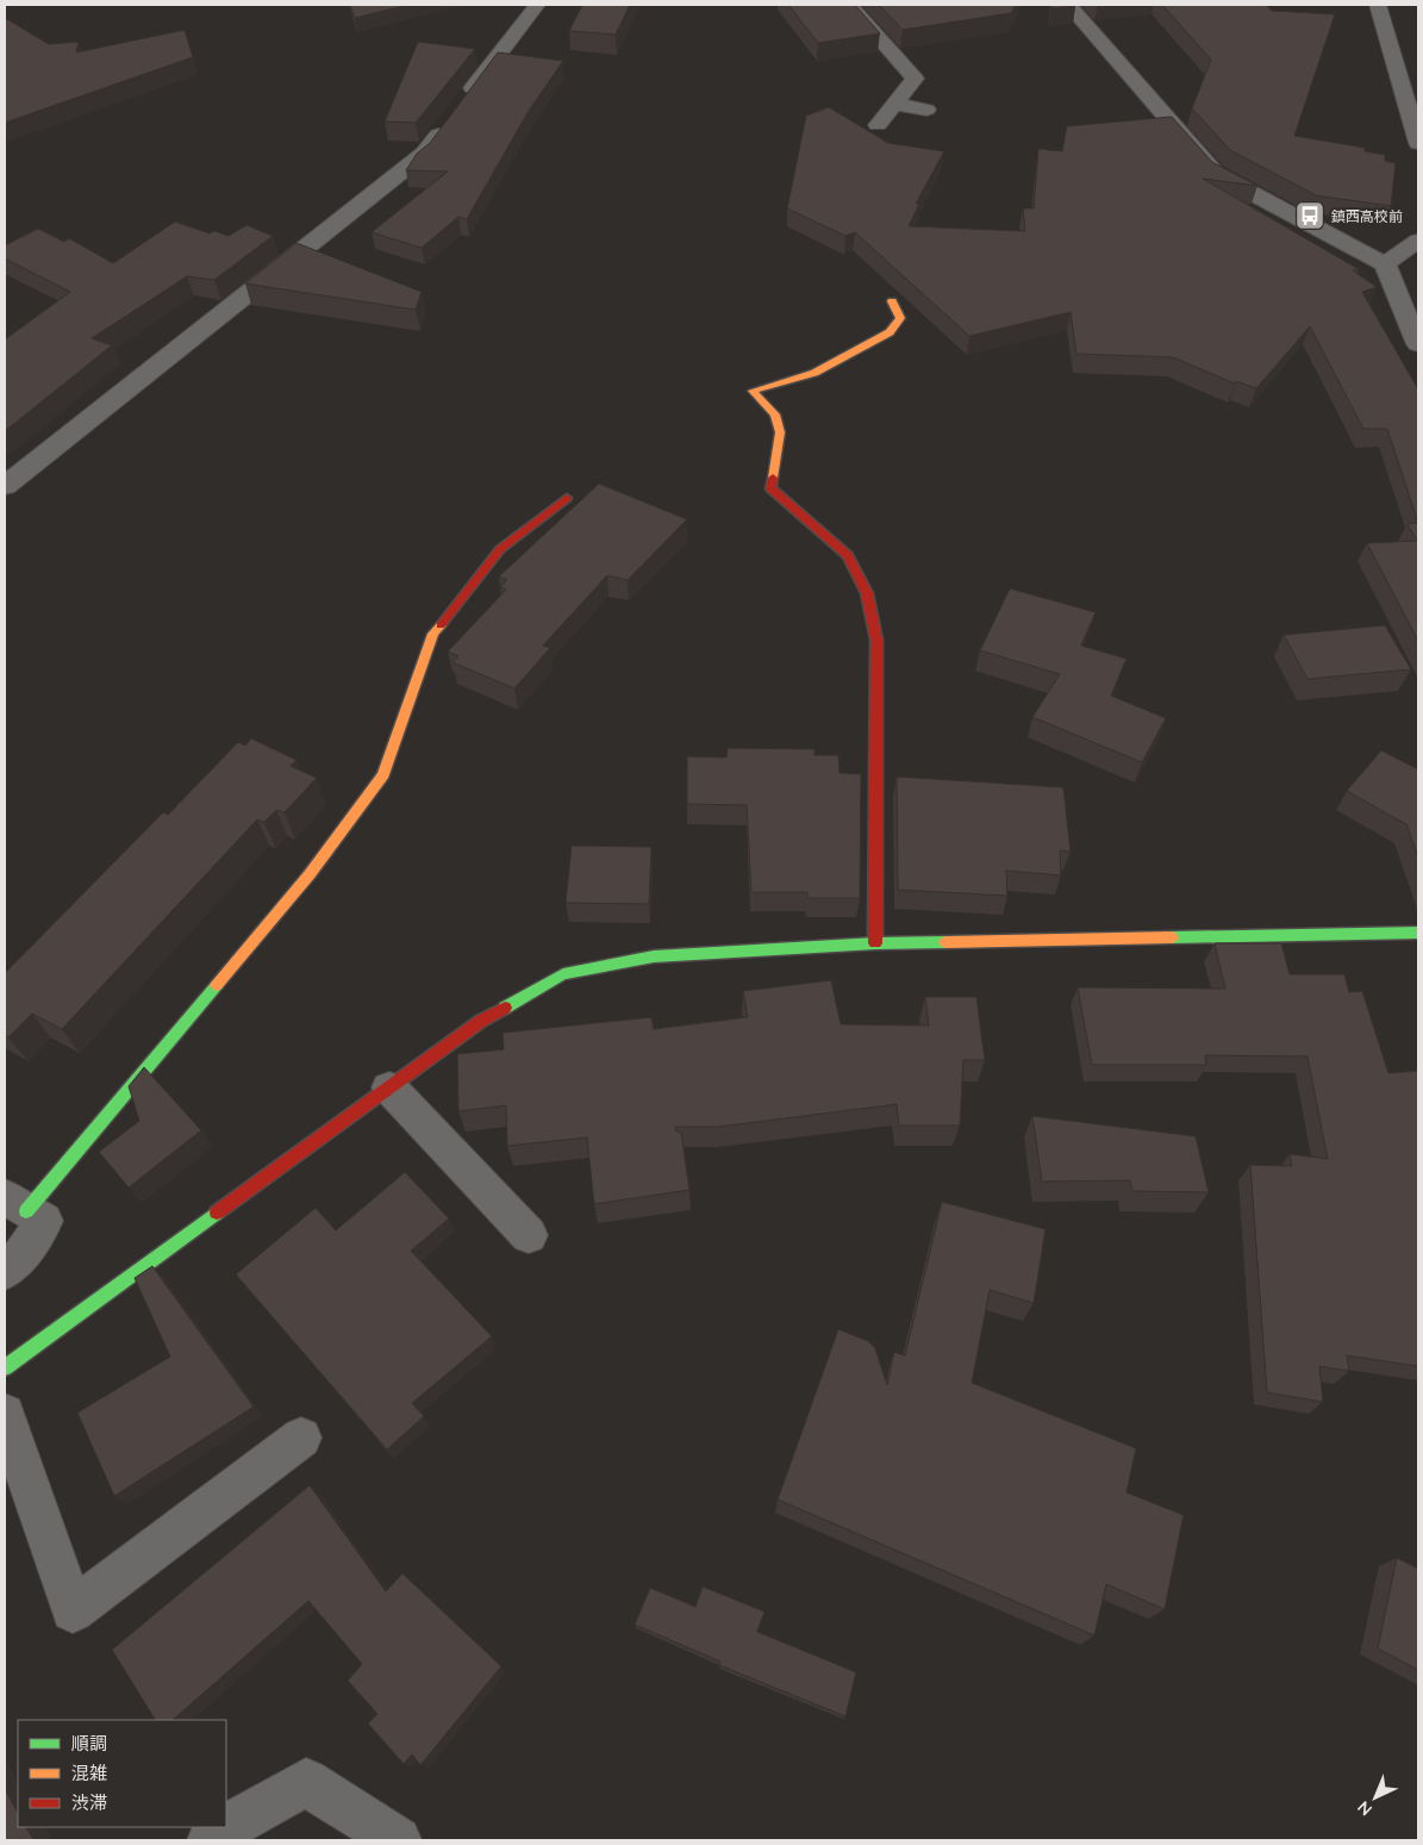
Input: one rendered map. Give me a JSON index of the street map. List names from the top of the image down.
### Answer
{
  "places": {
    "bus stop": ["鎮西高校前"]
  },
  "legend": ["順調", "混雑", "渋滞"],
  "north": "bottom left"
}
